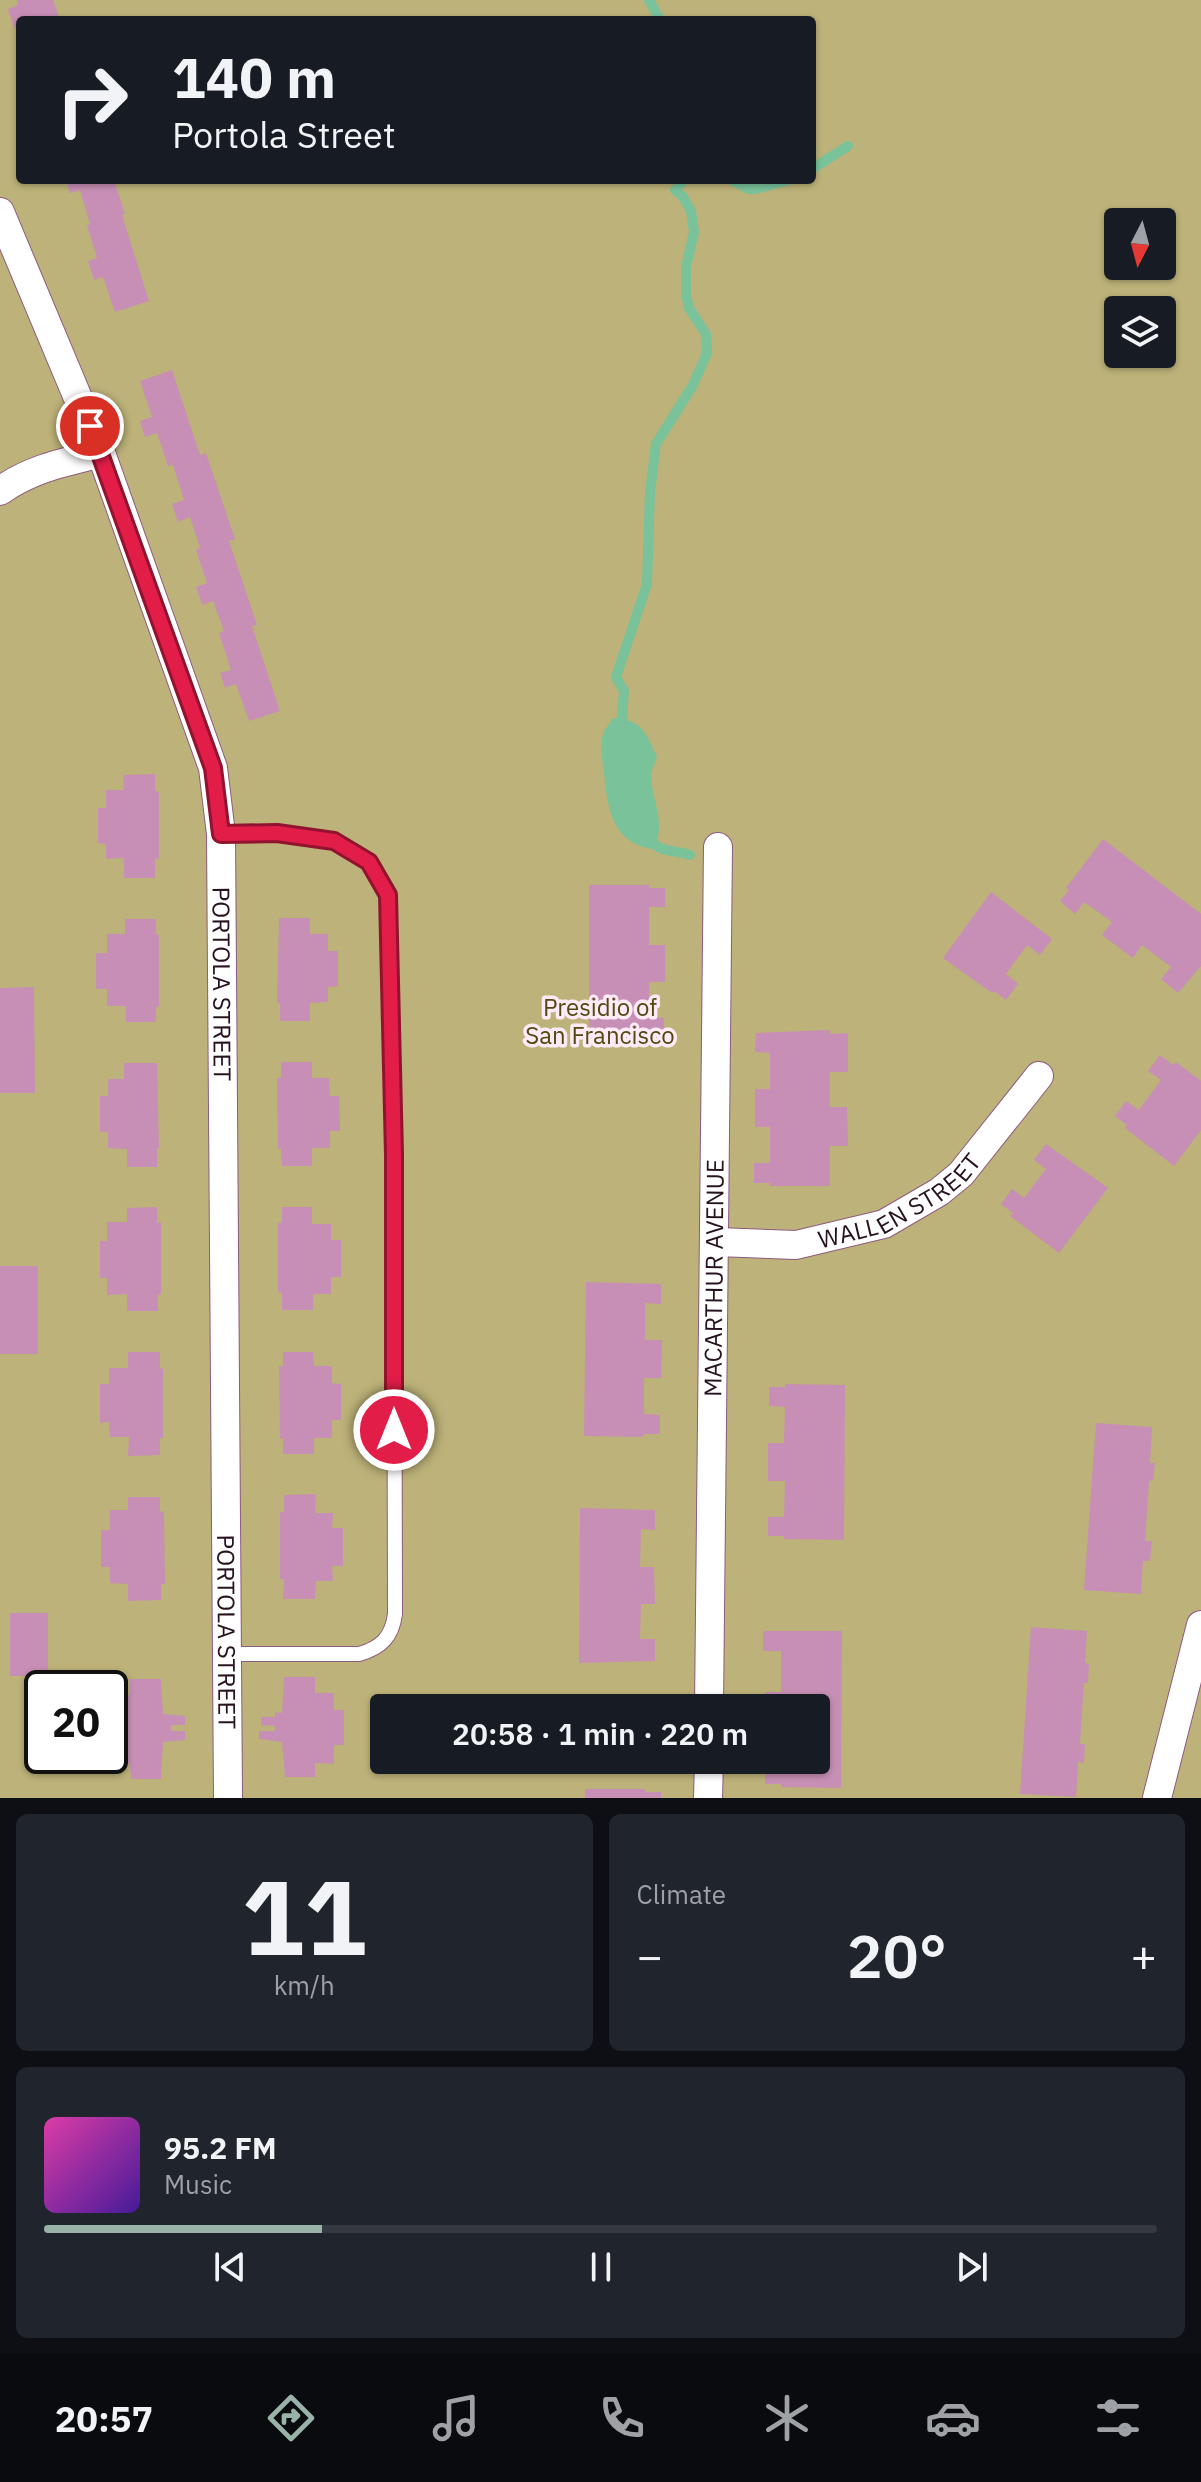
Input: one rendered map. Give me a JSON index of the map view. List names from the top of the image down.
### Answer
{
  "streets": {
    "street": ["PORTOLA STREET", "WALLEN STREET", "MACARTHUR AVENUE"]
  },
  "crossings": [
    ["WALLEN STREET", "MACARTHUR AVENUE"]
  ],
  "parks": ["Presidio of San Francisco"],
  "north": "bottom",
  "page": {
    "turn": ["140 m", "Portola Street"],
    "limit": "20",
    "trip": "20:58 · 1 min · 220 m",
    "tile": [
      ["11", "km/h"],
      "Climate"
    ],
    "heat": ["−", "20°", "+"],
    "song": ["95.2 FM", "Music"],
    "tabs": "20:57"
  }
}
